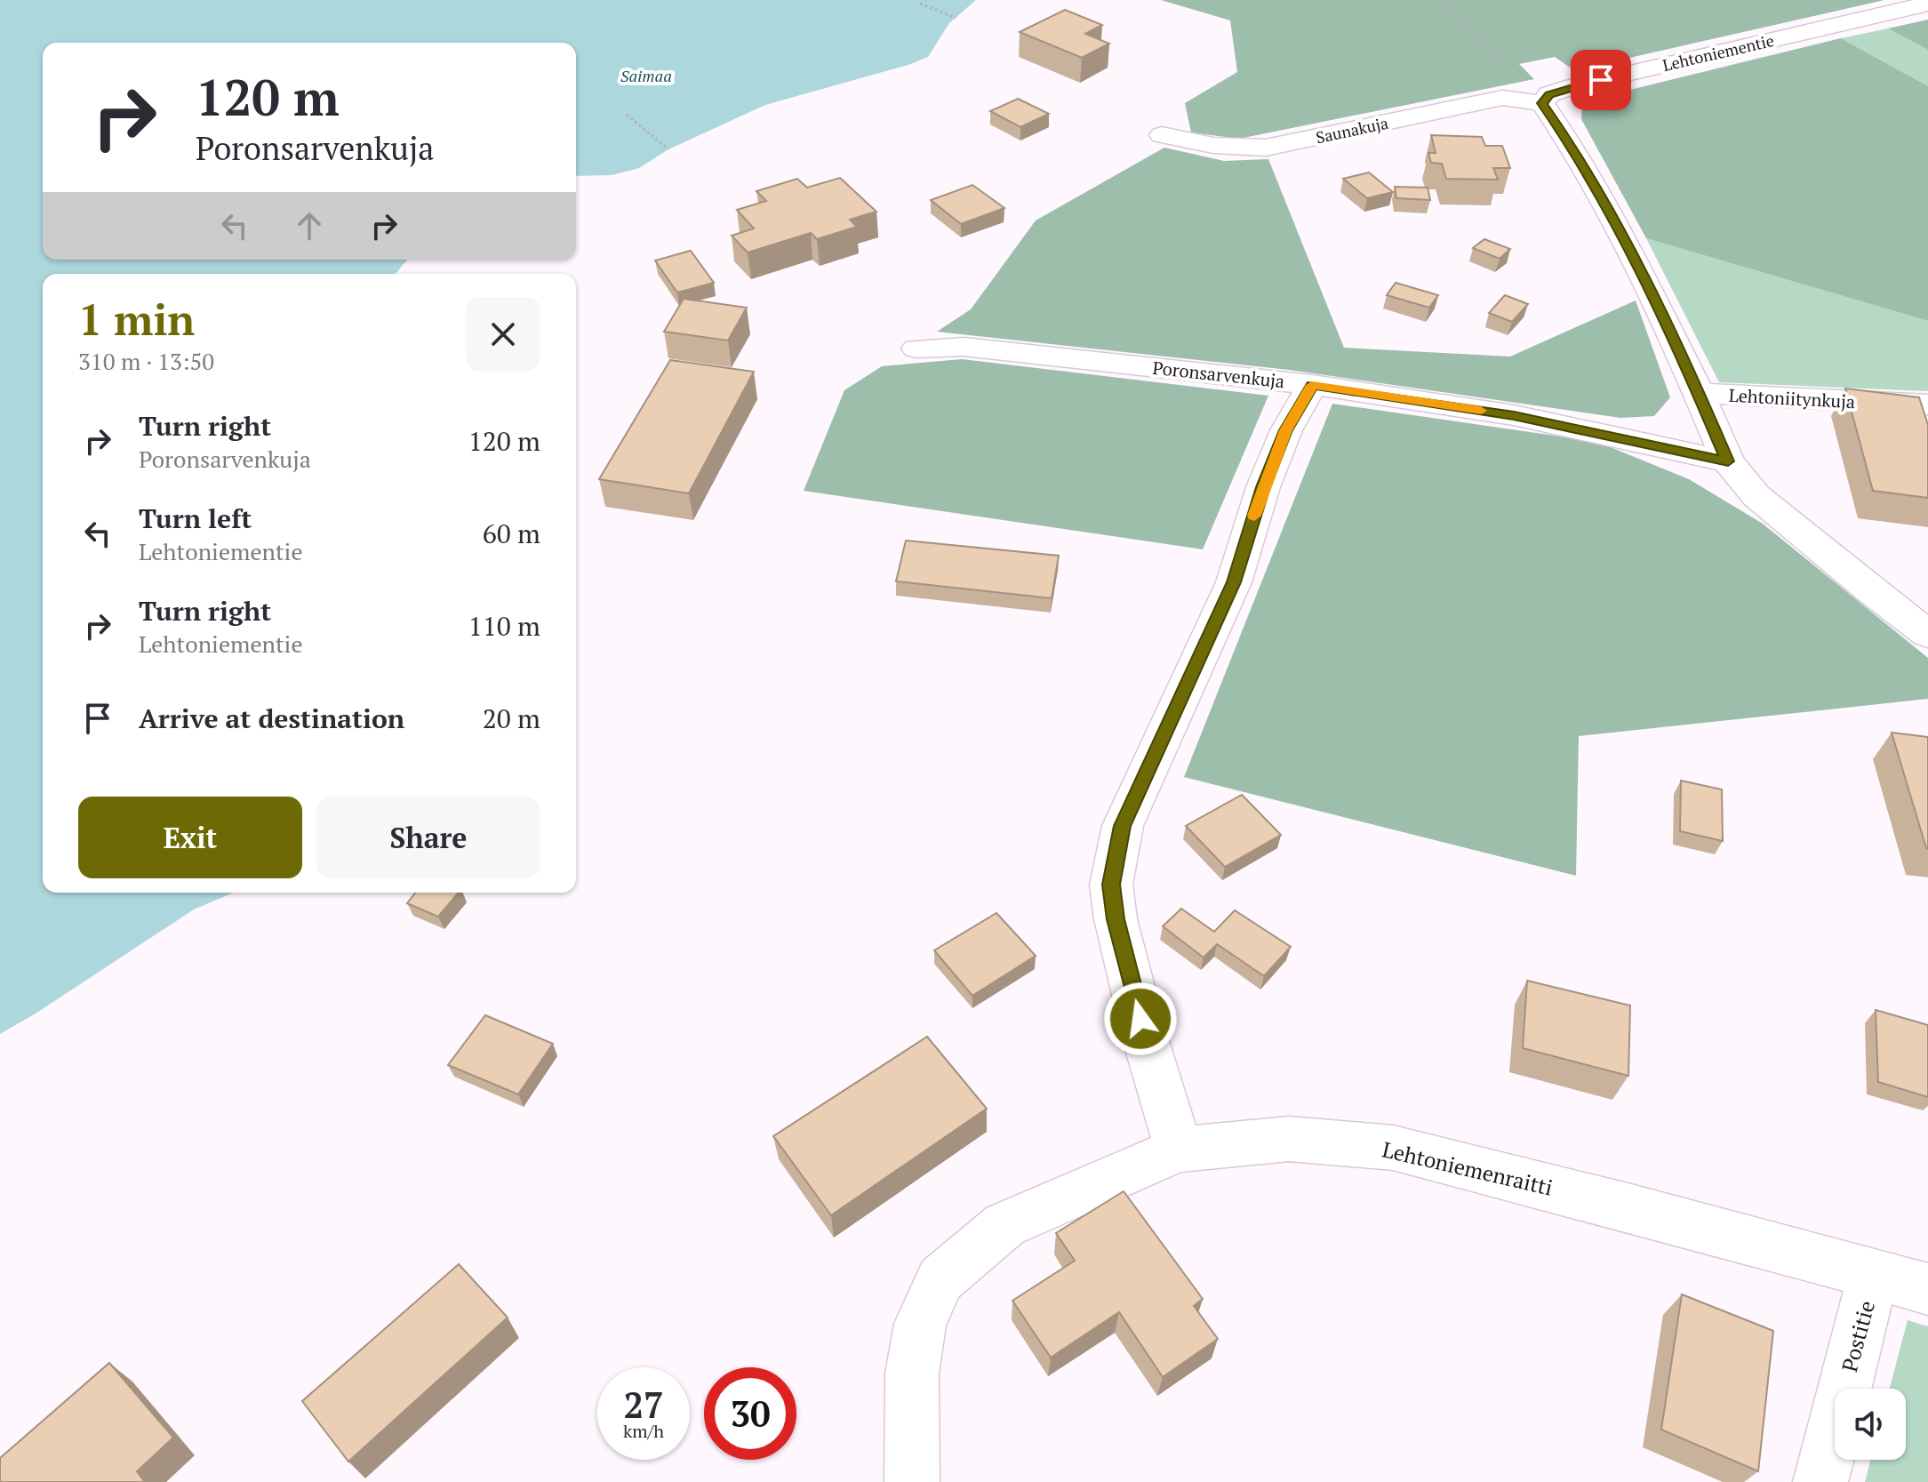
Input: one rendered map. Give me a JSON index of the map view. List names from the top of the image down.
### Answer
{
  "streets": {
    "street": [
      "Lehtoniementie",
      "Saunakuja",
      "Poronsarvenkuja",
      "Lehtoniitynkuja",
      "Lehtoniemenraitti",
      "Postitie"
    ]
  },
  "crossings": [
    ["Lehtoniementie", "Saunakuja"],
    ["Lehtoniemenraitti", "Postitie"]
  ],
  "water": ["Saimaa"],
  "page": {
    "turn": ["120 m", "Poronsarvenkuja"],
    "heading": ["1 min", "310 m · 13:50"],
    "list": [
      {
        "name": "Turn right",
        "note": "Poronsarvenkuja",
        "value": "120 m"
      },
      {
        "name": "Turn left",
        "note": "Lehtoniementie",
        "value": "60 m"
      },
      {
        "name": "Turn right",
        "note": "Lehtoniementie",
        "value": "110 m"
      },
      {
        "name": "Arrive at destination",
        "value": "20 m"
      }
    ],
    "buttons": ["Exit", "Share"],
    "speed": "27 km/h",
    "limit": "30"
  }
}
